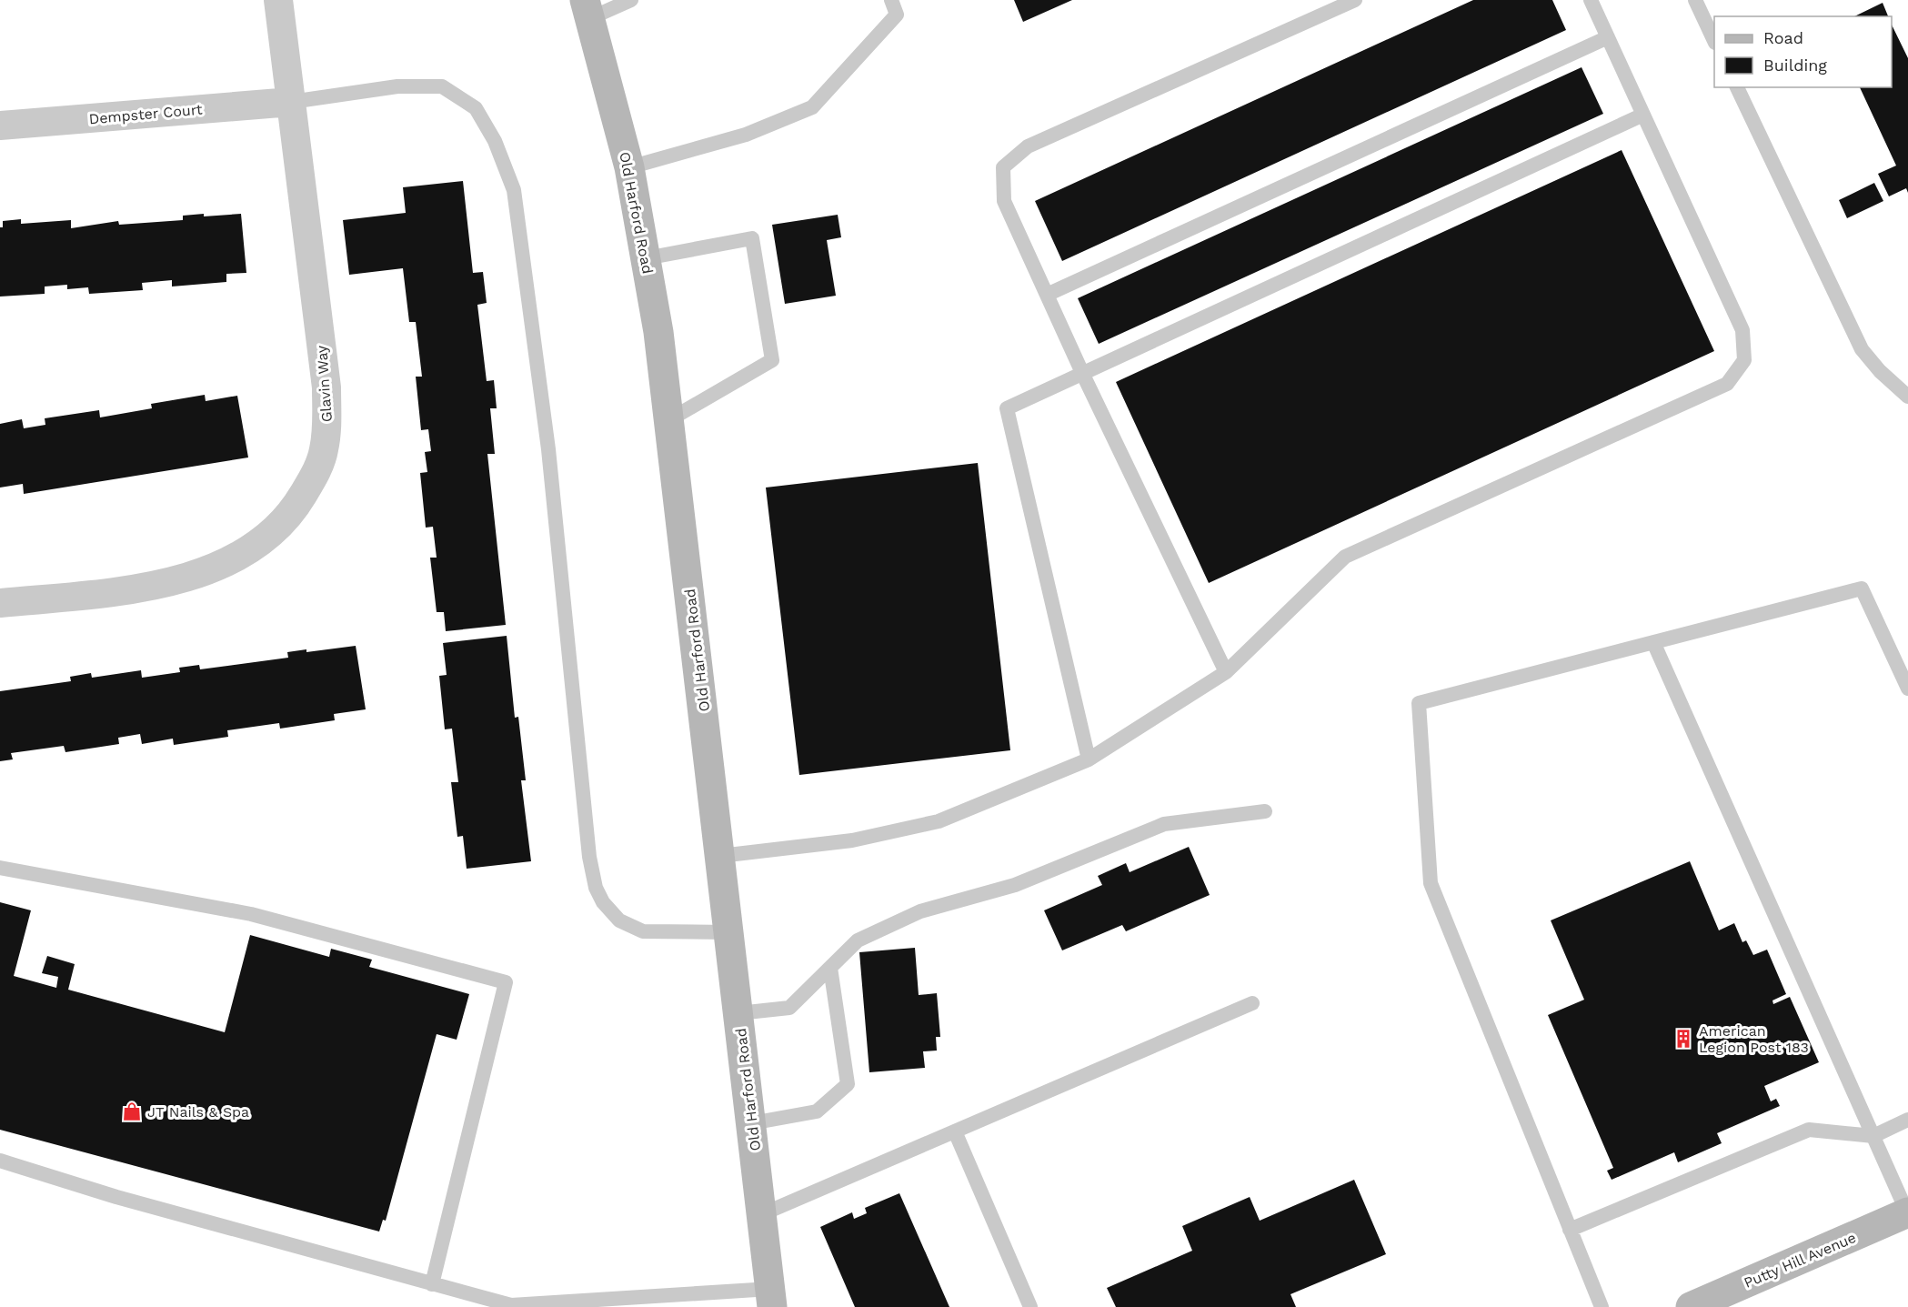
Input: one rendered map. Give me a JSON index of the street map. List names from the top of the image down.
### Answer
{
  "streets": {
    "street": [
      "Dempster Court",
      "Old Harford Road",
      "Glavin Way",
      "Putty Hill Avenue"
    ]
  },
  "crossings": [
    ["Dempster Court", "Glavin Way"]
  ],
  "places": {
    "building": ["American Legion Post 183"],
    "shop": ["JT Nails & Spa"]
  },
  "legend": ["Road", "Building"]
}
